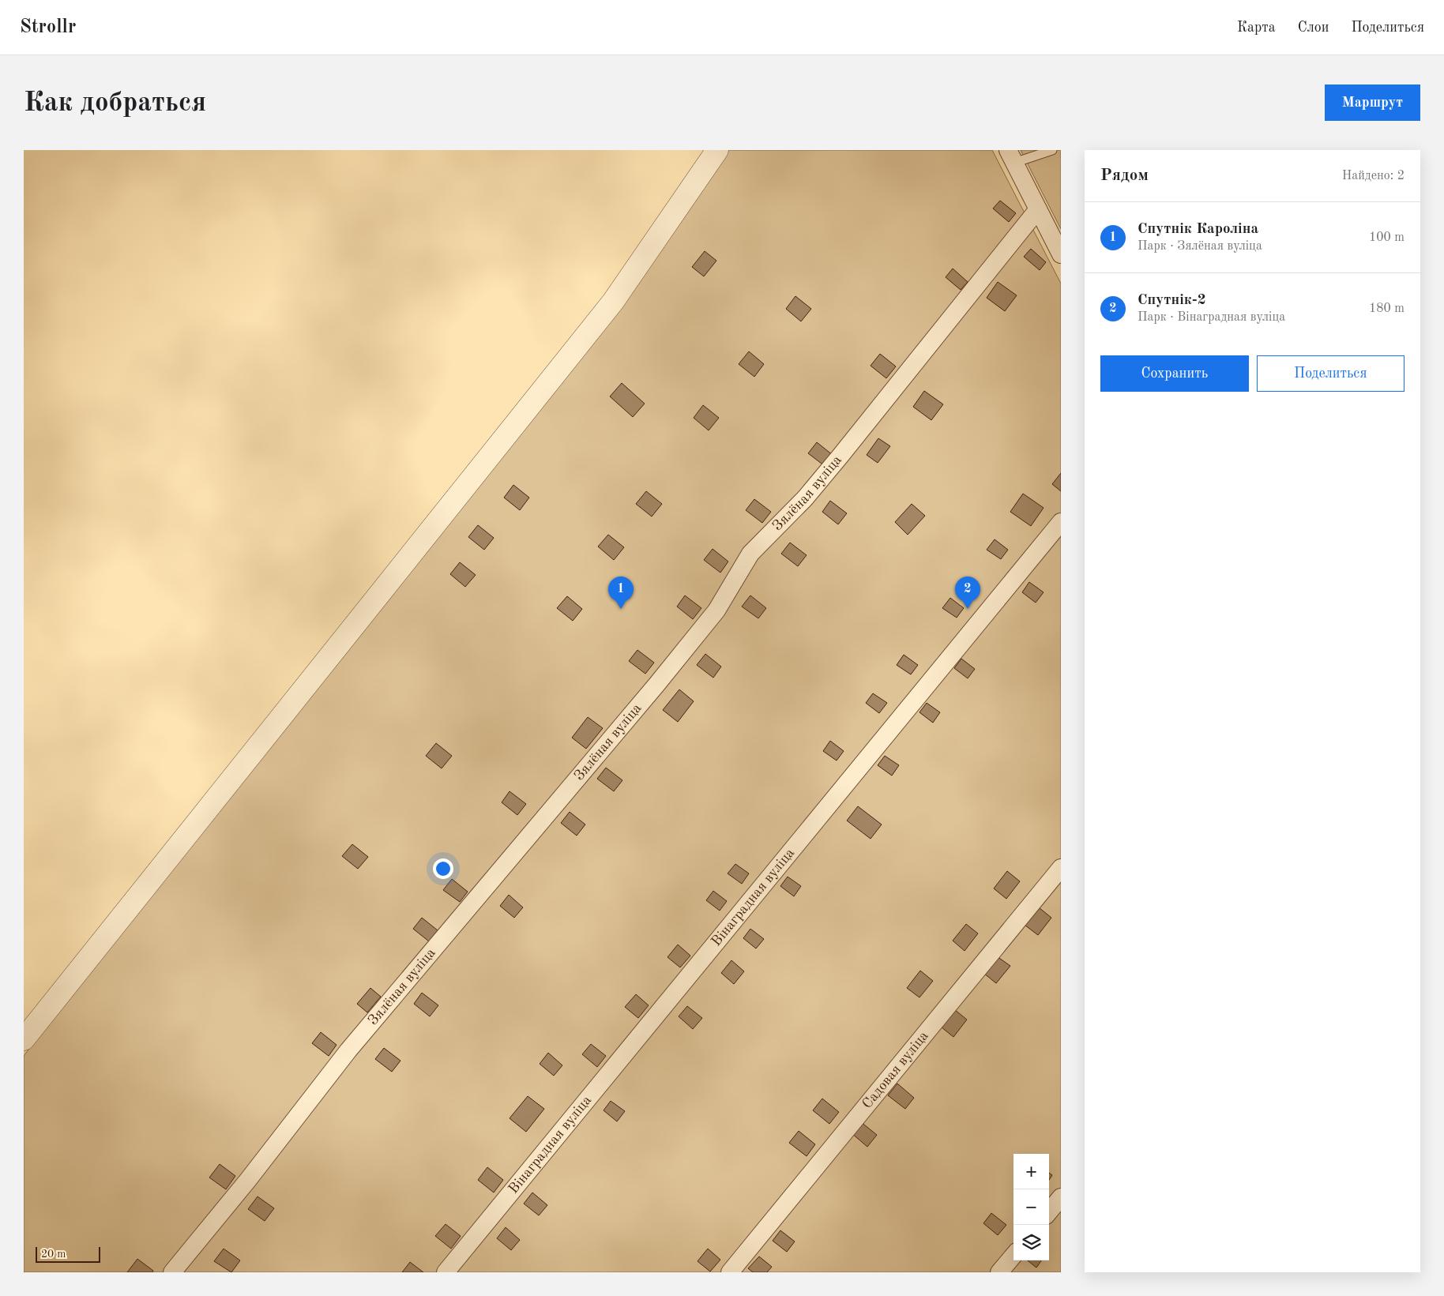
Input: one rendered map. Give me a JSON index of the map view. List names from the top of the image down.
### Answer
{
  "streets": {
    "street": ["Зялёная вуліца", "Вінаградная вуліца", "Садовая вуліца"]
  },
  "scale_bar": "20 m",
  "page": {
    "header": "Strollr",
    "nav": ["Карта", "Слои", "Поделиться"],
    "buttons": [
      "Маршрут",
      ["Сохранить", "Поделиться"]
    ],
    "title": "Как добраться",
    "heading": ["Рядом", "Найдено: 2"],
    "list": [
      {
        "mark": "1",
        "name": "Спутнік Кароліна",
        "note": "Парк · Зялёная вуліца",
        "value": "100 m"
      },
      {
        "mark": "2",
        "name": "Спутнік-2",
        "note": "Парк · Вінаградная вуліца",
        "value": "180 m"
      }
    ],
    "pins": ["1", "2"],
    "map_buttons": ["+", "−"],
    "scale": "20 m"
  }
}
